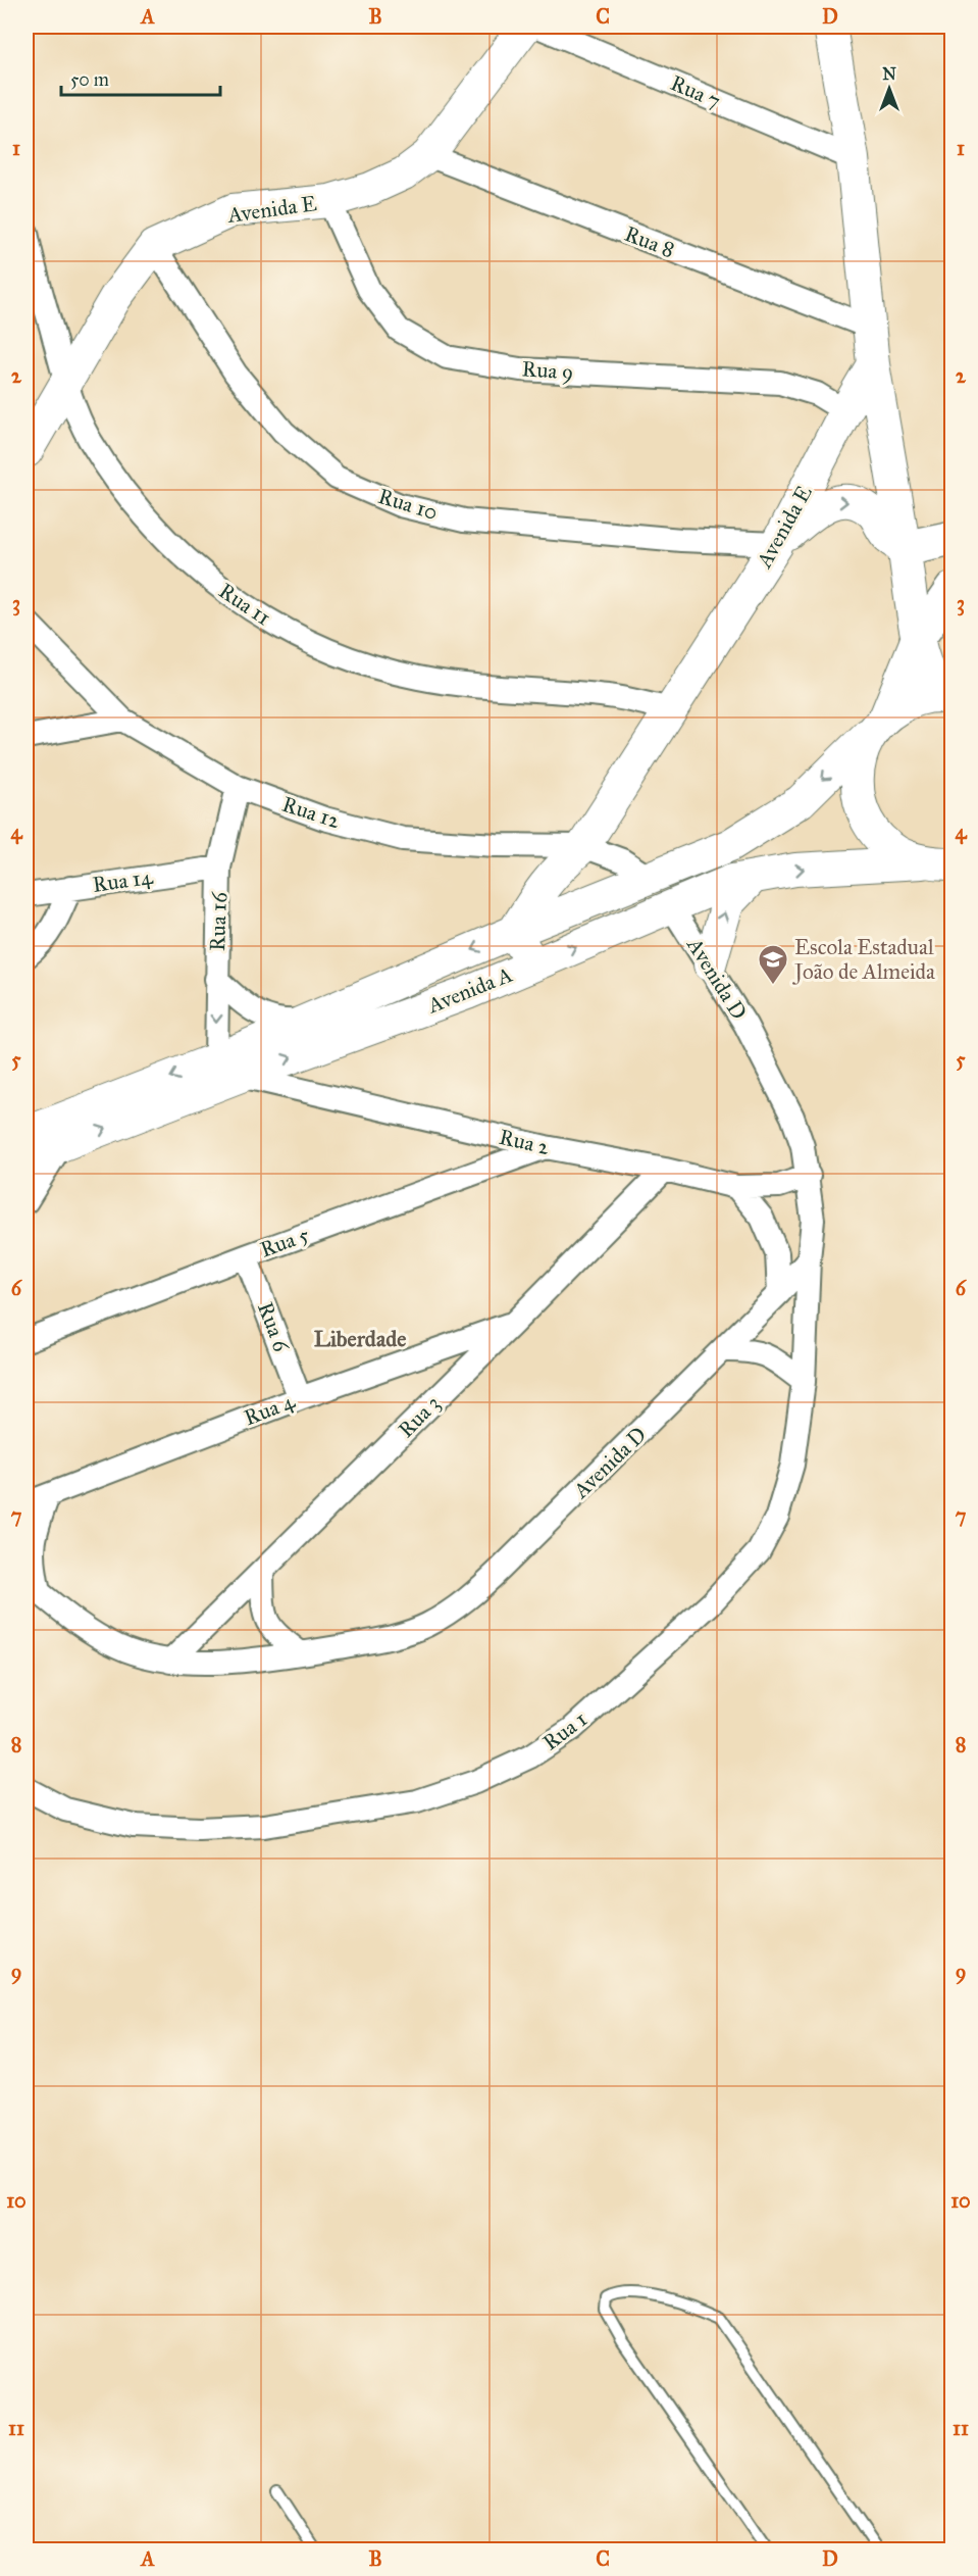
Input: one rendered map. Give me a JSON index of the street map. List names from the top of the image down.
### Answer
{
  "streets": {
    "street": [
      "Rua 7",
      "Avenida E",
      "Rua 8",
      "Rua 9",
      "Rua 10",
      "Rua 11",
      "Rua 12",
      "Rua 14",
      "Rua 16",
      "Avenida D",
      "Avenida A",
      "Rua 2",
      "Rua 5",
      "Rua 6",
      "Rua 4",
      "Rua 3",
      "Rua 1"
    ]
  },
  "crossings": [
    ["Avenida E", "Rua 8"],
    ["Avenida E", "Rua 9"],
    ["Avenida E", "Rua 10"],
    ["Avenida E", "Rua 11"],
    ["Avenida E", "Rua 12"],
    ["Avenida E", "Avenida A"],
    ["Rua 12", "Rua 16"],
    ["Rua 12", "Avenida A"],
    ["Rua 14", "Rua 16"],
    ["Rua 16", "Avenida A"],
    ["Rua 16", "Rua 2"],
    ["Avenida D", "Avenida A"],
    ["Avenida D", "Rua 2"],
    ["Avenida D", "Rua 3"],
    ["Avenida D", "Rua 1"],
    ["Avenida A", "Rua 2"],
    ["Rua 2", "Rua 5"],
    ["Rua 2", "Rua 3"],
    ["Rua 5", "Rua 6"],
    ["Rua 6", "Rua 4"],
    ["Rua 4", "Rua 3"]
  ],
  "districts": ["Liberdade"],
  "places": {
    "school or university": ["Escola Estadual João de Almeida"]
  },
  "scale_bar": "50 m",
  "north": "top",
  "grid": {
    "columns": [
      "A",
      "B",
      "C",
      "D"
    ],
    "rows": [
      "1",
      "2",
      "3",
      "4",
      "5",
      "6",
      "7",
      "8",
      "9",
      "10",
      "11"
    ]
  }
}
